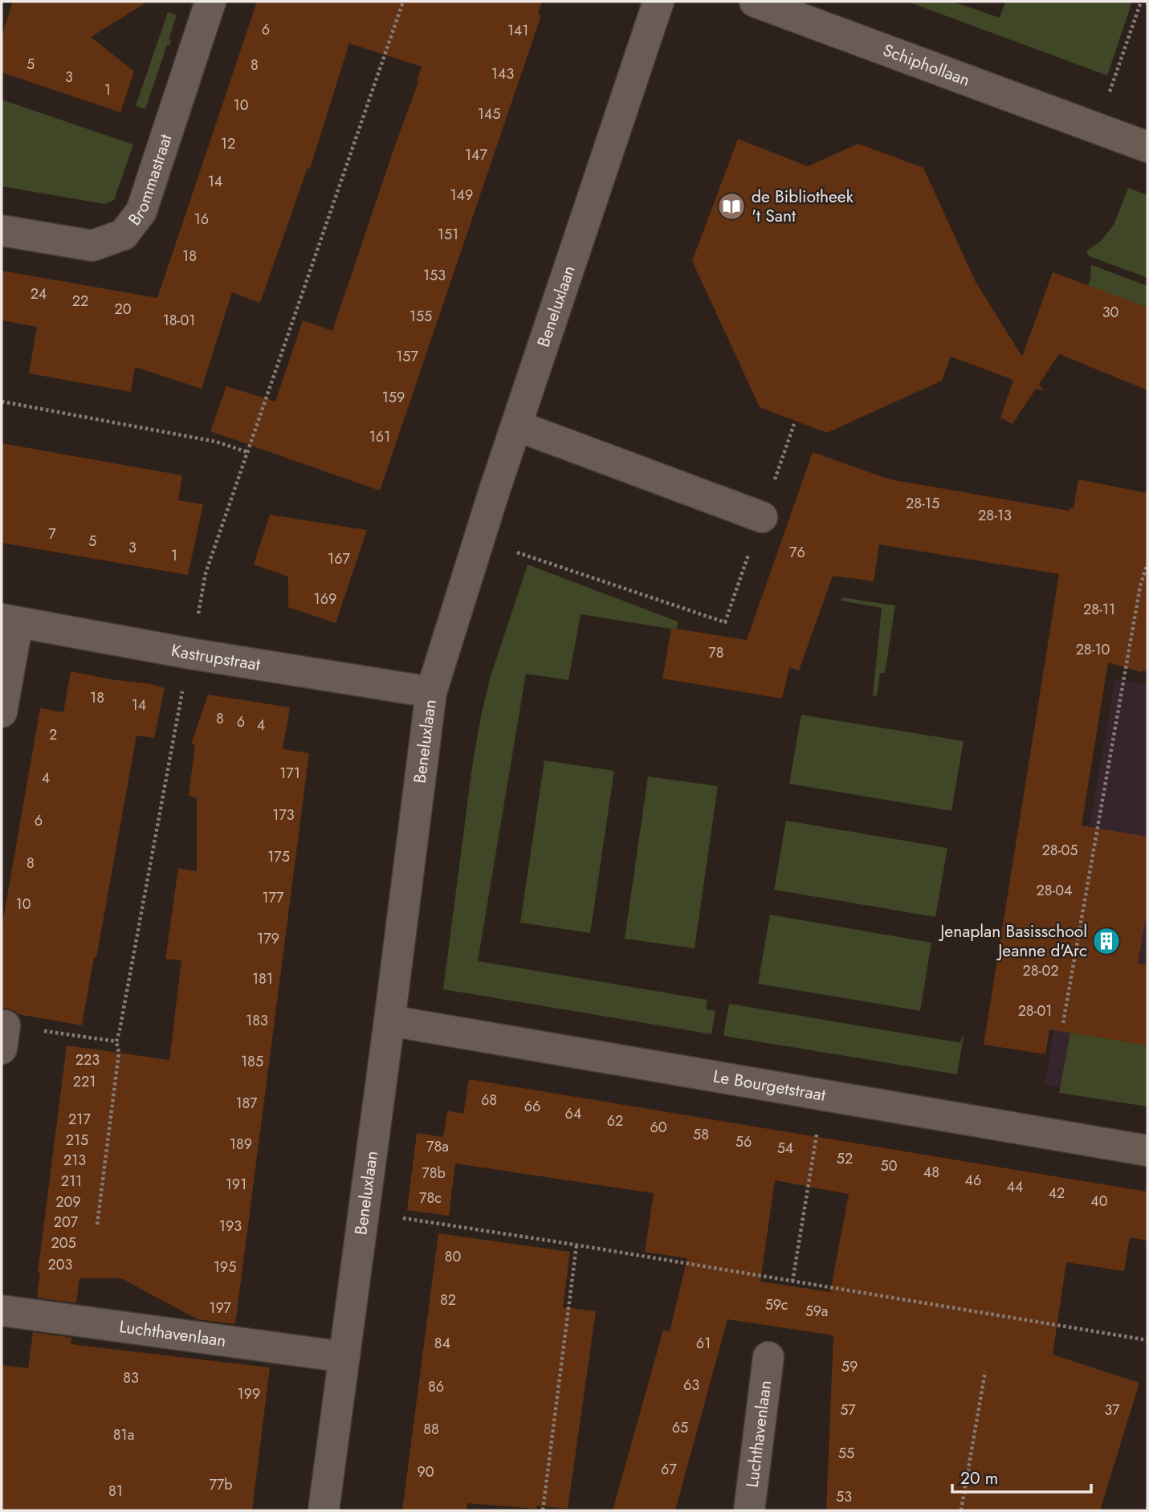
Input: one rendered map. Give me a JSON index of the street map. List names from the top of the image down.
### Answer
{
  "streets": {
    "street": [
      "Schiphollaan",
      "Brommastraat",
      "Beneluxlaan",
      "Kastrupstraat",
      "Le Bourgetstraat",
      "Luchthavenlaan"
    ]
  },
  "crossings": [
    ["Beneluxlaan", "Kastrupstraat"],
    ["Beneluxlaan", "Le Bourgetstraat"],
    ["Beneluxlaan", "Luchthavenlaan"]
  ],
  "places": {
    "library": ["de Bibliotheek 't Sant"],
    "building": ["Jenaplan Basisschool Jeanne d'Arc"]
  },
  "house_numbers": [
    "6",
    "141",
    "5",
    "8",
    "143",
    "3",
    "1",
    "10",
    "145",
    "12",
    "147",
    "14",
    "149",
    "16",
    "151",
    "18",
    "153",
    "24",
    "22",
    "20",
    "30",
    "155",
    "18-01",
    "157",
    "159",
    "161",
    "28-15",
    "28-13",
    "7",
    "5",
    "3",
    "76",
    "1",
    "167",
    "169",
    "28-11",
    "28-10",
    "78",
    "18",
    "14",
    "8",
    "6",
    "4",
    "2",
    "171",
    "4",
    "173",
    "6",
    "28-05",
    "175",
    "8",
    "28-04",
    "177",
    "10",
    "179",
    "28-02",
    "181",
    "28-01",
    "183",
    "223",
    "185",
    "221",
    "68",
    "187",
    "66",
    "64",
    "217",
    "62",
    "60",
    "58",
    "215",
    "56",
    "189",
    "78a",
    "54",
    "52",
    "213",
    "50",
    "48",
    "78b",
    "46",
    "211",
    "191",
    "44",
    "42",
    "78c",
    "40",
    "209",
    "207",
    "193",
    "205",
    "80",
    "203",
    "195",
    "82",
    "59c",
    "197",
    "59a",
    "84",
    "61",
    "59",
    "83",
    "63",
    "86",
    "199",
    "57",
    "37",
    "65",
    "88",
    "81a",
    "55",
    "67",
    "90",
    "77b",
    "81",
    "53"
  ],
  "scale_bar": "20 m"
}
